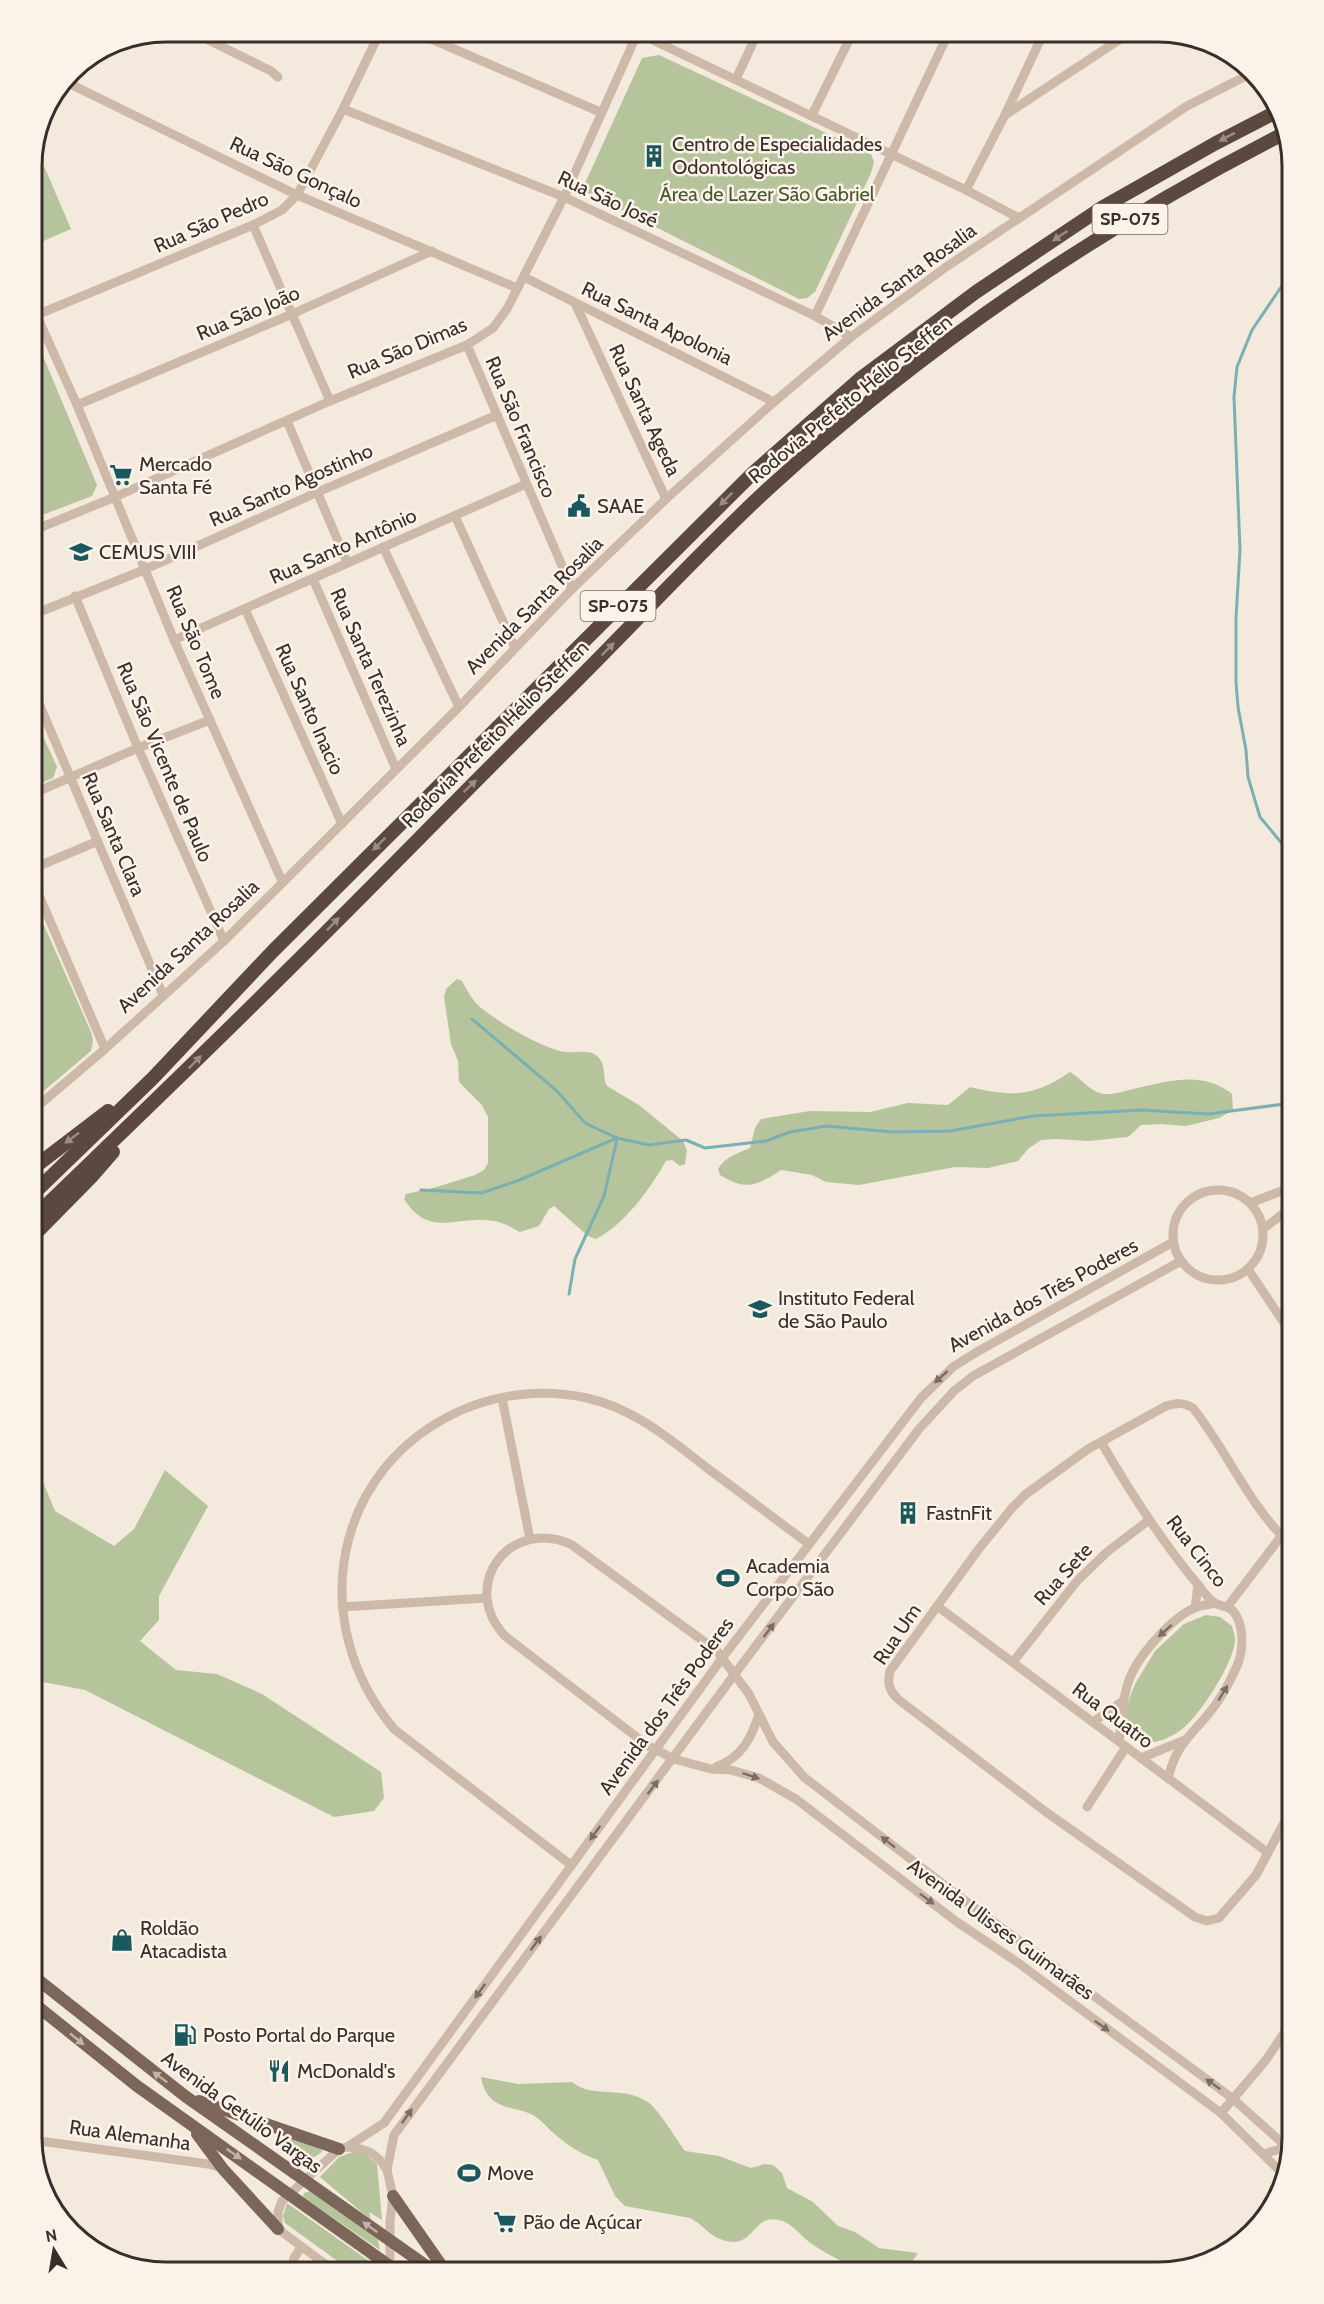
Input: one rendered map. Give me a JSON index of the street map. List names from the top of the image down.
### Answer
{
  "streets": {
    "highway": ["SP-075", "Rodovia Prefeito Hélio Steffen"],
    "main road": ["Avenida Getúlio Vargas"],
    "street": [
      "Rua São Gonçalo",
      "Rua São José",
      "Rua São Pedro",
      "Avenida Santa Rosalia",
      "Rua São João",
      "Rua Santa Apolonia",
      "Rua São Dimas",
      "Rua Santa Ageda",
      "Rua São Francisco",
      "Rua Santo Agostinho",
      "Rua Santo Antônio",
      "Rua São Tome",
      "Rua Santa Terezinha",
      "Rua Santo Inacio",
      "Rua São Vicente de Paulo",
      "Rua Santa Clara",
      "Avenida dos Três Poderes",
      "Rua Cinco",
      "Rua Sete",
      "Rua Um",
      "Rua Quatro",
      "Avenida Ulisses Guimarães",
      "Rua Alemanha"
    ]
  },
  "crossings": [
    ["Rua São Gonçalo", "Rua São Pedro"],
    ["Rua São Gonçalo", "Rua São João"],
    ["Rua São Gonçalo", "Rua São Dimas"],
    ["Rua São José", "Rua São Pedro"],
    ["Rua São José", "Avenida Santa Rosalia"],
    ["Rua São José", "Rua São Dimas"],
    ["Avenida Santa Rosalia", "Rua Santa Apolonia"],
    ["Avenida Santa Rosalia", "Rua Santa Ageda"],
    ["Avenida Santa Rosalia", "Rua São Francisco"],
    ["Avenida Santa Rosalia", "Rua São Tome"],
    ["Avenida Santa Rosalia", "Rua Santa Terezinha"],
    ["Avenida Santa Rosalia", "Rua Santo Inacio"],
    ["Avenida Santa Rosalia", "Rua São Vicente de Paulo"],
    ["Avenida Santa Rosalia", "Rua Santa Clara"],
    ["Rua São João", "Rua São Tome"],
    ["Rua Santa Apolonia", "Rua São Dimas"],
    ["Rua Santa Apolonia", "Rua Santa Ageda"],
    ["Rua São Dimas", "Rua São Francisco"],
    ["Rua São Dimas", "Rua São Tome"],
    ["Rua São Francisco", "Rua Santo Agostinho"],
    ["Rua São Francisco", "Rua Santo Antônio"],
    ["Rua Santo Agostinho", "Rua São Tome"],
    ["Rua Santo Agostinho", "Rua São Vicente de Paulo"],
    ["Rua Santo Antônio", "Rua São Tome"],
    ["Rua Santo Antônio", "Rua Santa Terezinha"],
    ["Rua Santo Antônio", "Rua Santo Inacio"],
    ["Avenida dos Três Poderes", "Avenida Ulisses Guimarães"],
    ["Avenida dos Três Poderes", "Avenida Getúlio Vargas"],
    ["Rua Cinco", "Rua Sete"],
    ["Rua Cinco", "Rua Um"],
    ["Rua Cinco", "Rua Quatro"],
    ["Rua Sete", "Rua Quatro"],
    ["Rua Um", "Rua Quatro"]
  ],
  "parks": ["Área de Lazer São Gabriel"],
  "places": {
    "building": ["Centro de Especialidades Odontológicas", "FastnFit"],
    "supermarket": ["Mercado Santa Fé", "Pão de Açúcar"],
    "public building": ["SAAE"],
    "school or university": ["CEMUS VIII", "Instituto Federal de São Paulo"],
    "sports": ["Academia Corpo São", "Move"],
    "shop": ["Roldão Atacadista"],
    "fuel station": ["Posto Portal do Parque"],
    "restaurant": ["McDonald's"]
  },
  "north": "top"
}
